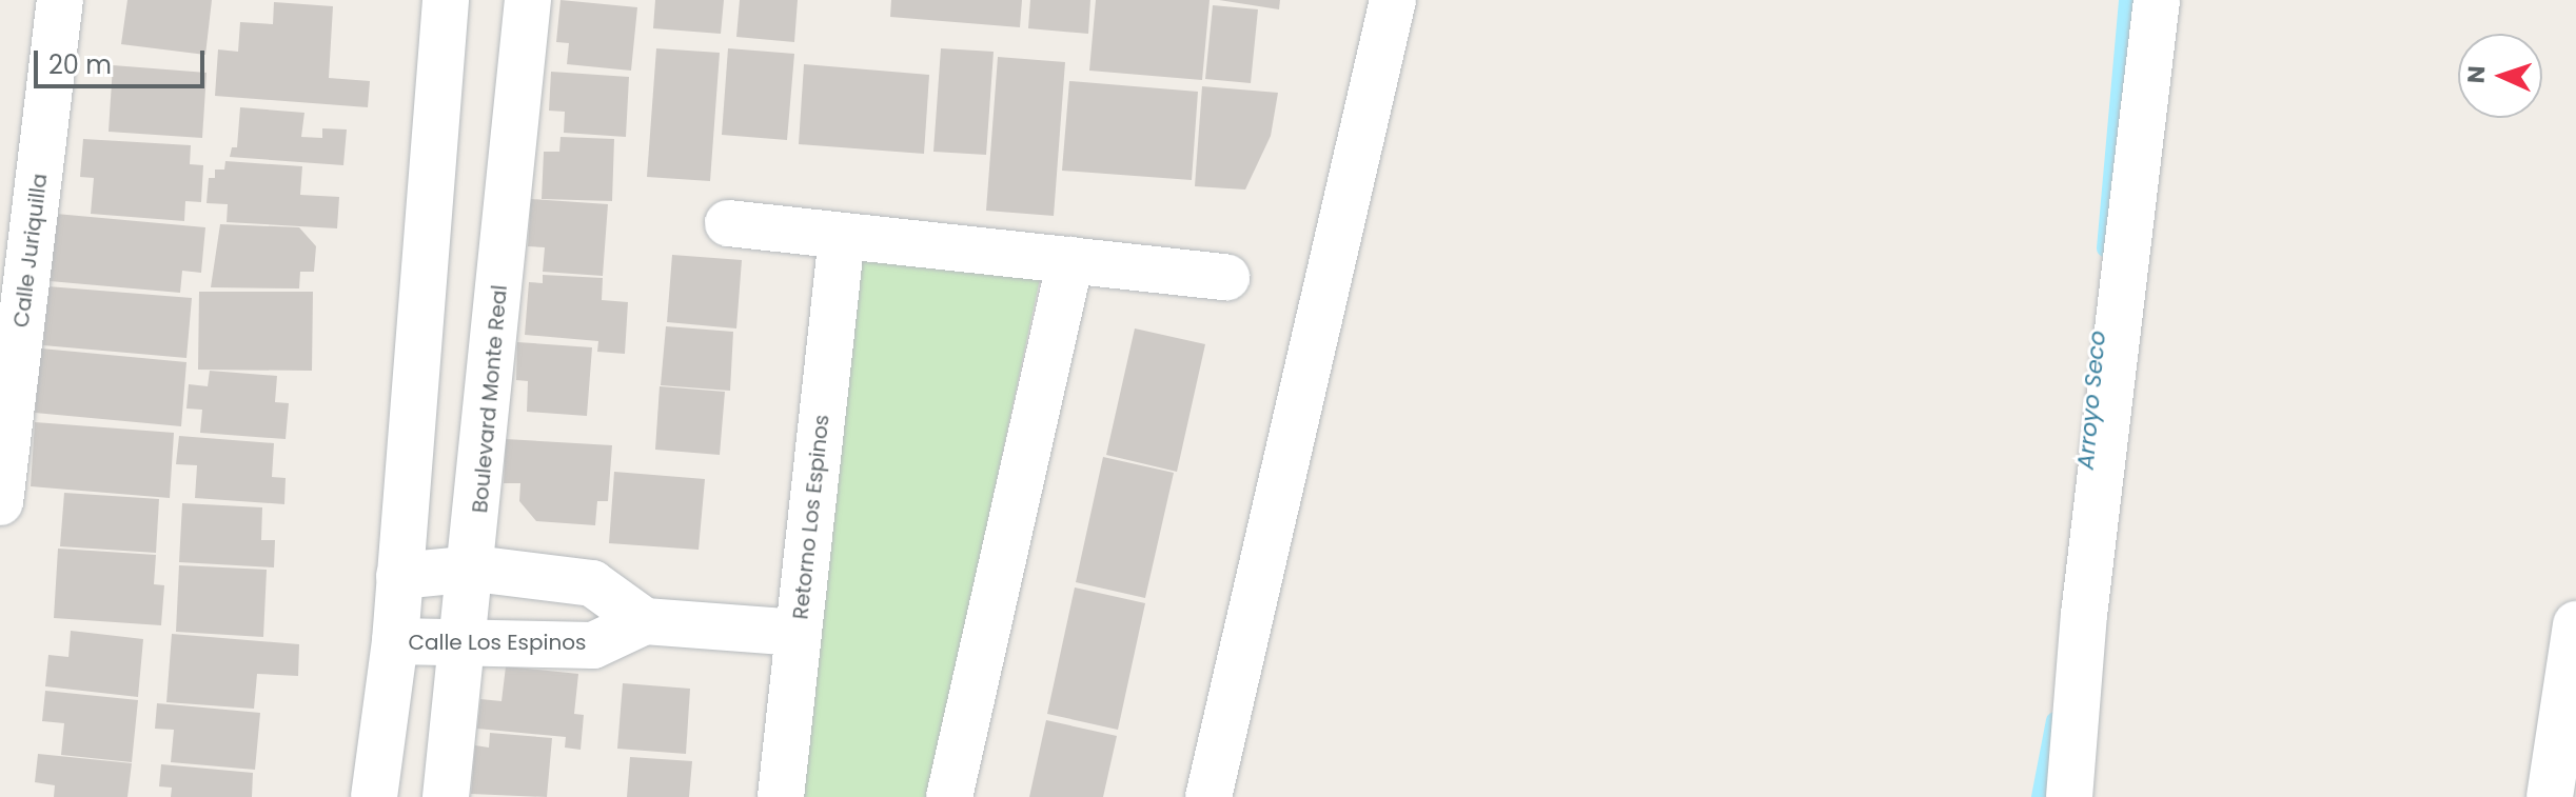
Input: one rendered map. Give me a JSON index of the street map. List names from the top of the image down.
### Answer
{
  "streets": {
    "street": [
      "Calle Juriquilla",
      "Boulevard Monte Real",
      "Retorno Los Espinos",
      "Calle Los Espinos"
    ]
  },
  "crossings": [
    ["Boulevard Monte Real", "Calle Los Espinos"],
    ["Retorno Los Espinos", "Calle Los Espinos"]
  ],
  "water": ["Arroyo Seco"],
  "scale_bar": "20 m",
  "north": "left"
}
